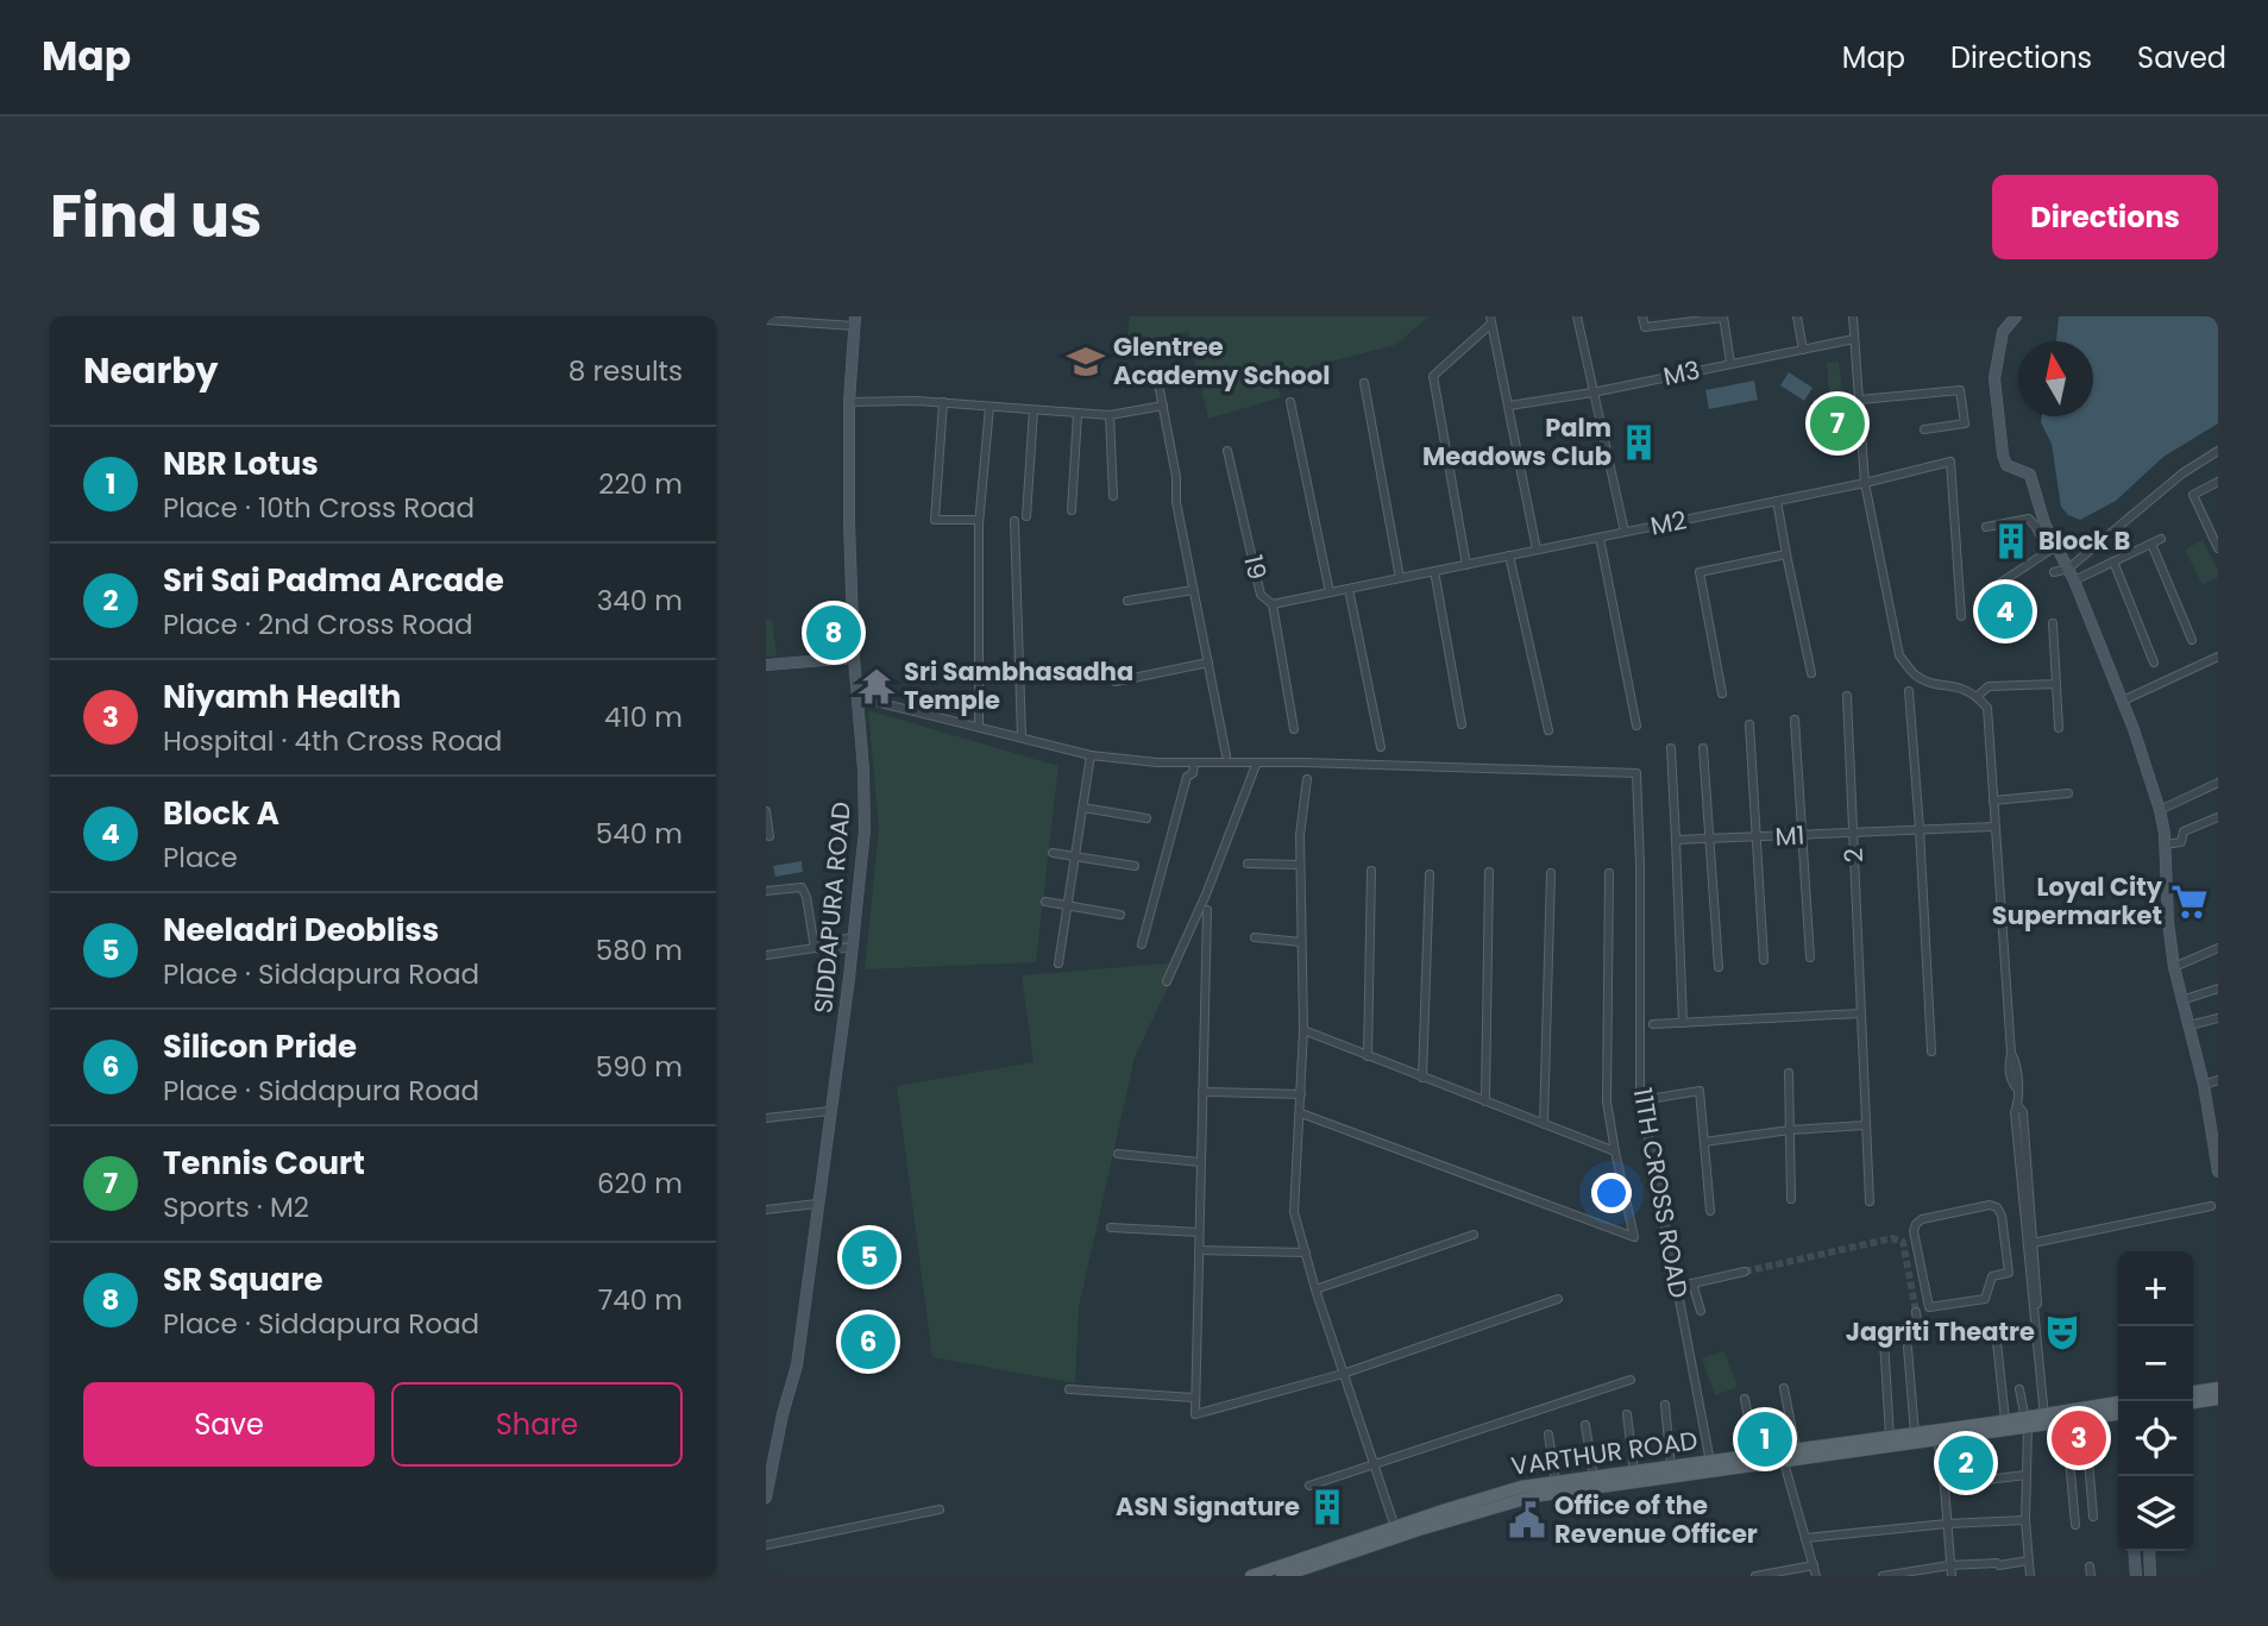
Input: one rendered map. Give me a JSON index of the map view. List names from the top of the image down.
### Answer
{
  "streets": {
    "main road": ["VARTHUR ROAD"],
    "street": [
      "M3",
      "M2",
      "19",
      "M1",
      "2",
      "SIDDAPURA ROAD",
      "11TH CROSS ROAD"
    ]
  },
  "crossings": [
    ["M2", "19"],
    ["M1", "2"],
    ["11TH CROSS ROAD", "VARTHUR ROAD"]
  ],
  "places": {
    "school or university": ["Glentree Academy School"],
    "building": ["Palm Meadows Club", "Block B", "ASN Signature"],
    "temple": ["Sri Sambhasadha Temple"],
    "supermarket": ["Loyal City Supermarket"],
    "theatre": ["Jagriti Theatre"],
    "public building": ["Office of the Revenue Officer"]
  },
  "north": "top",
  "page": {
    "header": "Map",
    "nav": ["Map", "Directions", "Saved"],
    "title": "Find us",
    "buttons": [
      "Directions",
      ["Save", "Share"]
    ],
    "heading": ["Nearby", "8 results"],
    "pins": [
      "7",
      "4",
      "8",
      "5",
      "6",
      "3",
      "1",
      "2"
    ],
    "list": [
      {
        "mark": "1",
        "name": "NBR Lotus",
        "note": "Place · 10th Cross Road",
        "value": "220 m"
      },
      {
        "mark": "2",
        "name": "Sri Sai Padma Arcade",
        "note": "Place · 2nd Cross Road",
        "value": "340 m"
      },
      {
        "mark": "3",
        "name": "Niyamh Health",
        "note": "Hospital · 4th Cross Road",
        "value": "410 m"
      },
      {
        "mark": "4",
        "name": "Block A",
        "note": "Place",
        "value": "540 m"
      },
      {
        "mark": "5",
        "name": "Neeladri Deobliss",
        "note": "Place · Siddapura Road",
        "value": "580 m"
      },
      {
        "mark": "6",
        "name": "Silicon Pride",
        "note": "Place · Siddapura Road",
        "value": "590 m"
      },
      {
        "mark": "7",
        "name": "Tennis Court",
        "note": "Sports · M2",
        "value": "620 m"
      },
      {
        "mark": "8",
        "name": "SR Square",
        "note": "Place · Siddapura Road",
        "value": "740 m"
      }
    ],
    "map_buttons": ["+", "−"]
  }
}
